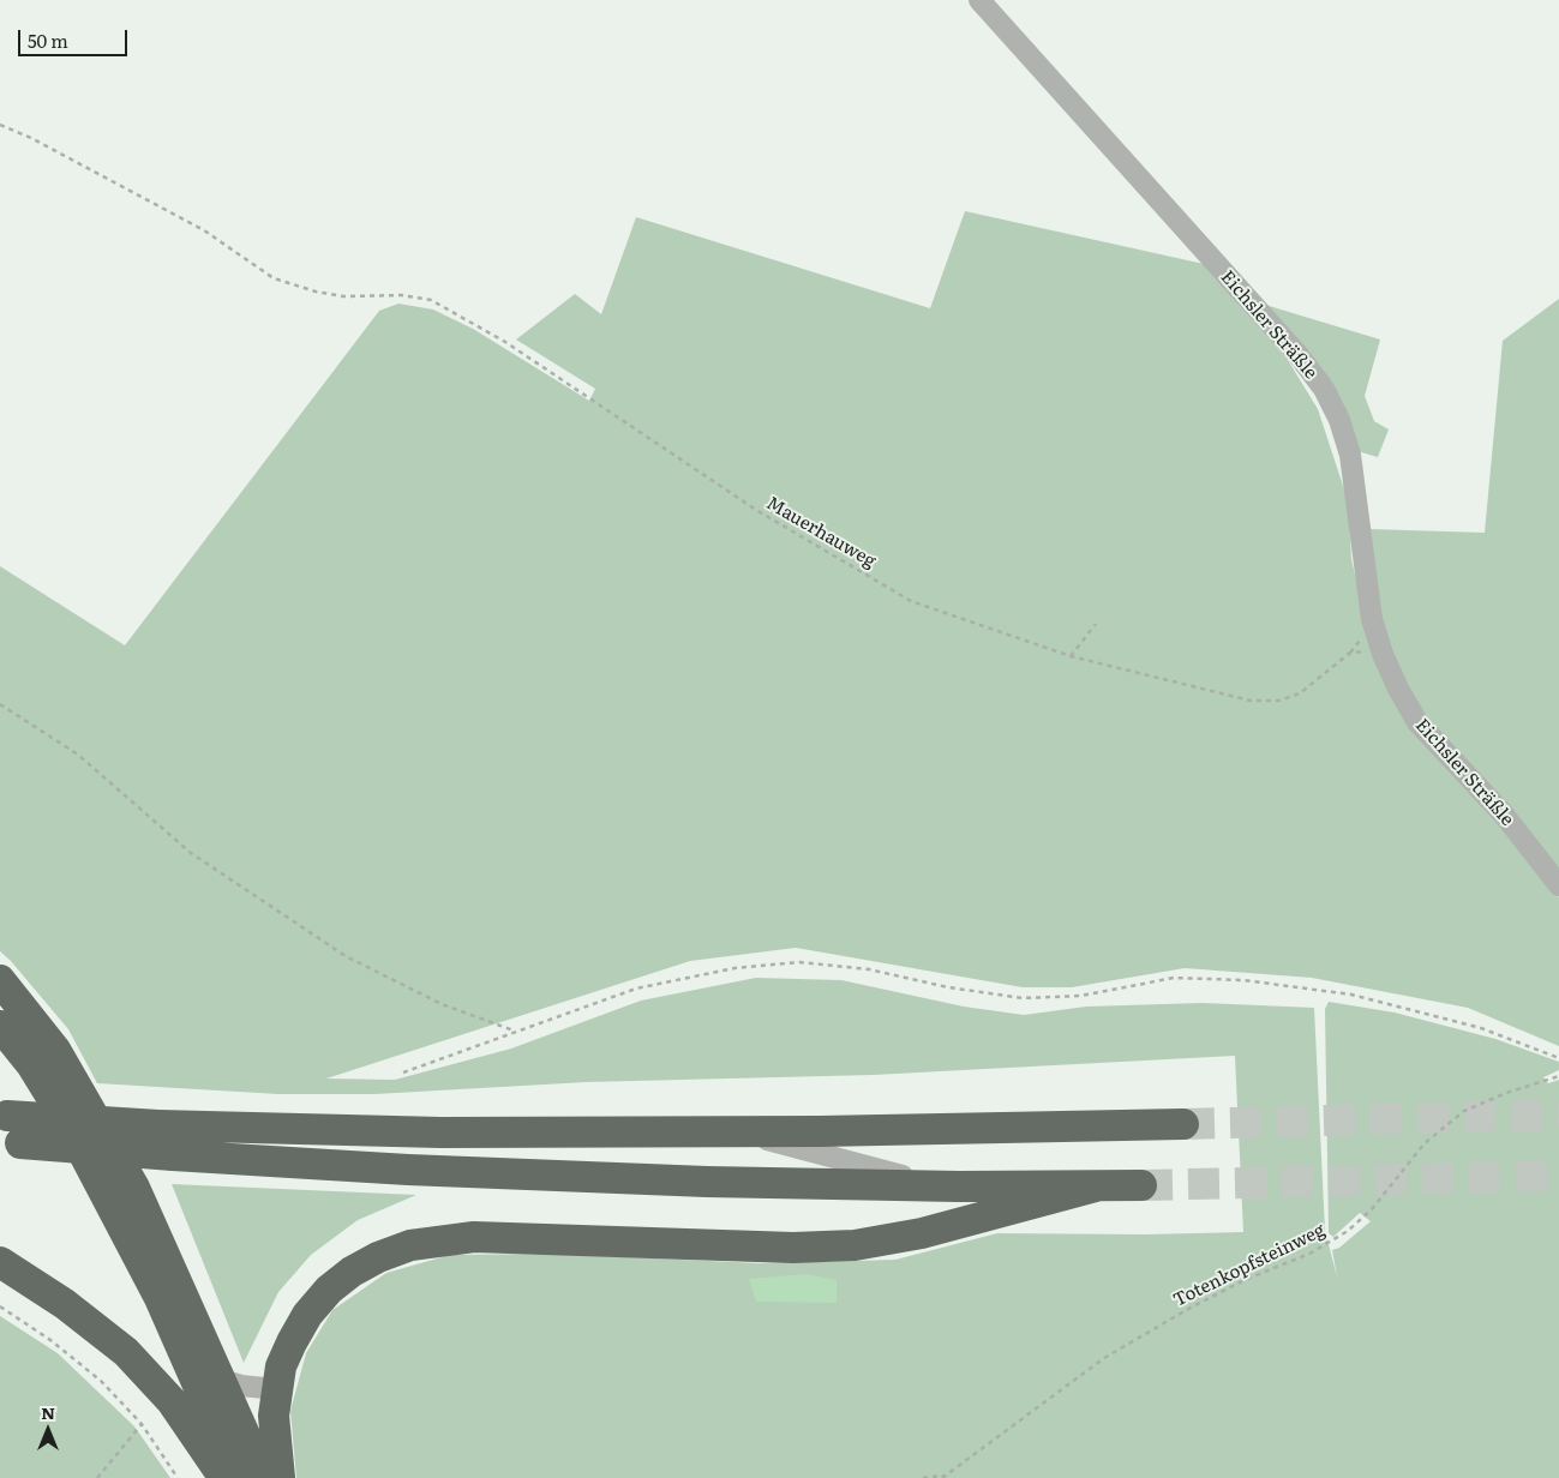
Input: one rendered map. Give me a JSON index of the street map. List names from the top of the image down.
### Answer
{
  "streets": {
    "street": ["Eichsler Sträßle"],
    "path": ["Mauerhauweg", "Totenkopfsteinweg"]
  },
  "crossings": [
    ["Eichsler Sträßle", "Mauerhauweg"]
  ],
  "scale_bar": "50 m",
  "north": "top"
}
